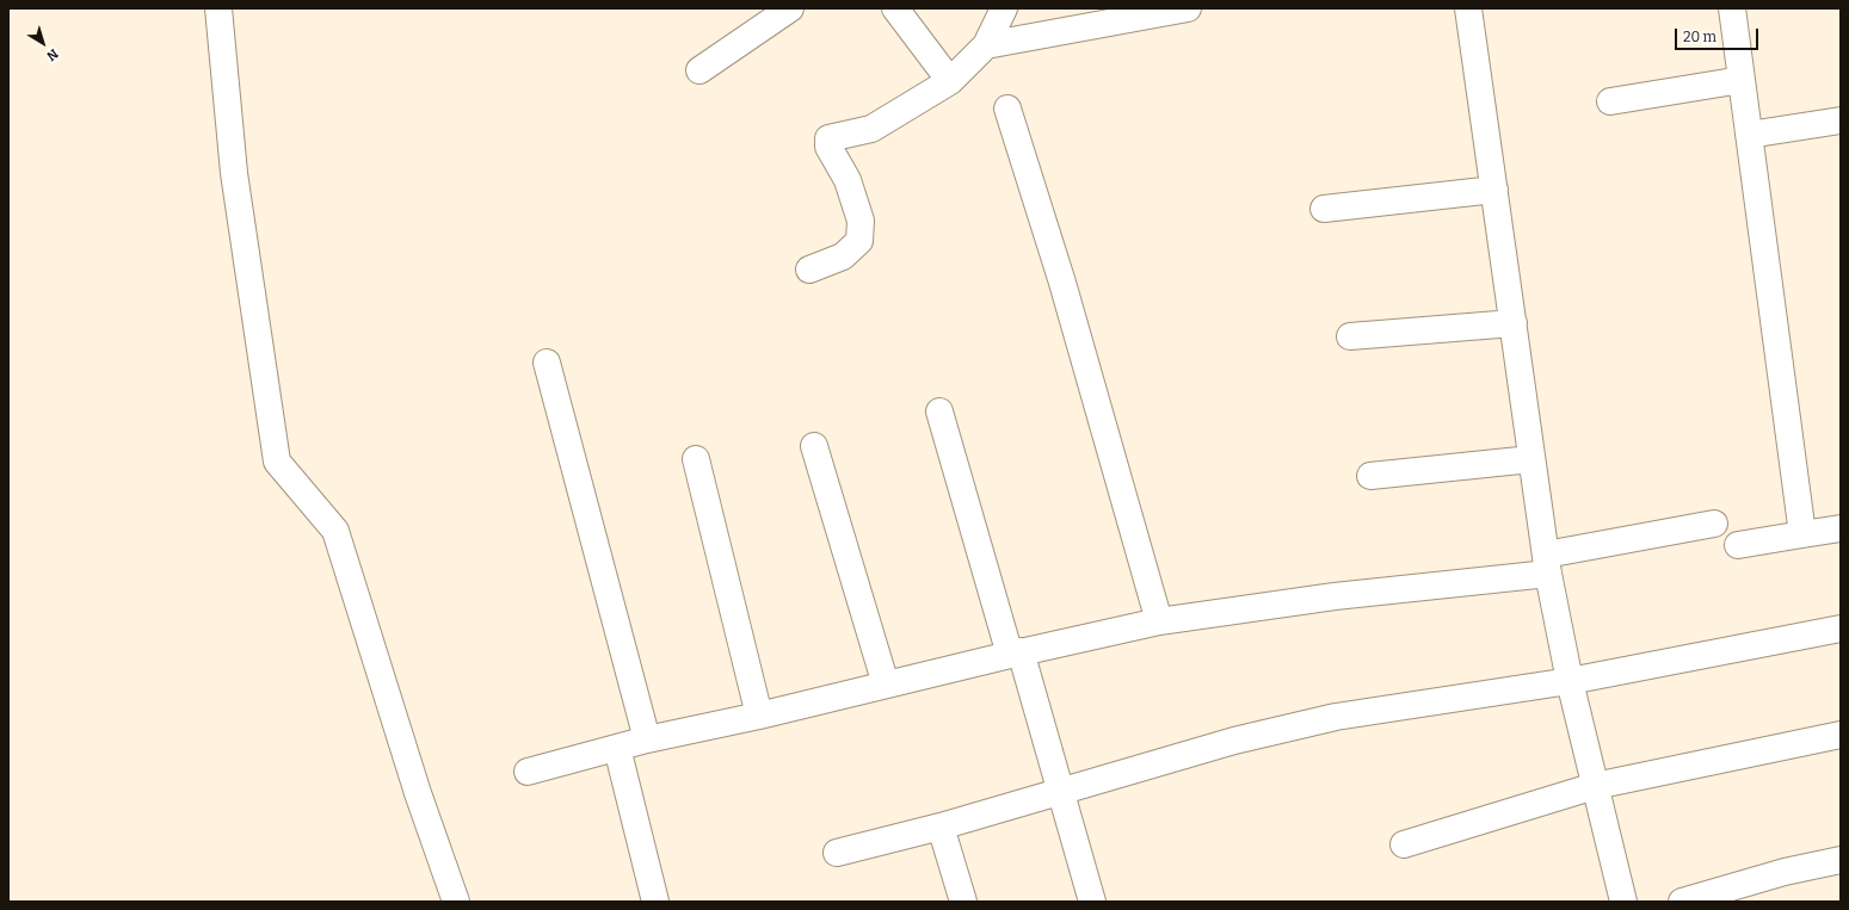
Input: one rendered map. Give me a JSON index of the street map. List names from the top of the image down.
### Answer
{
  "scale_bar": "20 m",
  "north": "bottom right"
}
